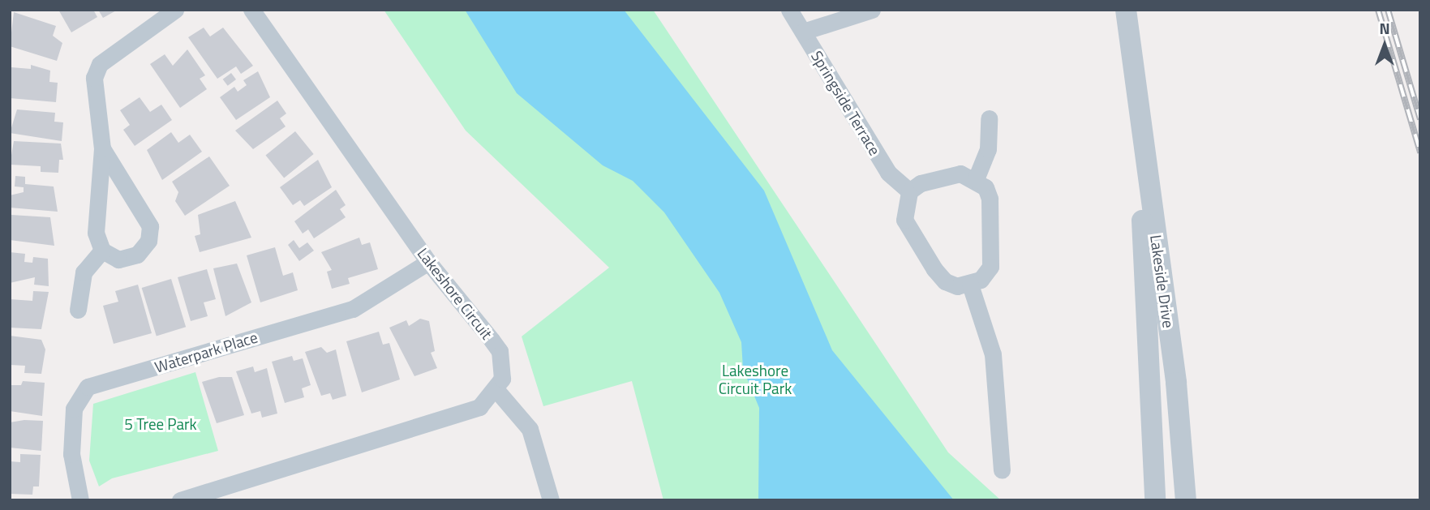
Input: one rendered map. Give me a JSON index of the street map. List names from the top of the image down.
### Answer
{
  "streets": {
    "street": [
      "Springside Terrace",
      "Lakeside Drive",
      "Lakeshore Circuit",
      "Waterpark Place"
    ]
  },
  "crossings": [
    ["Lakeshore Circuit", "Waterpark Place"]
  ],
  "parks": ["Lakeshore Circuit Park", "5 Tree Park"],
  "north": "top"
}
